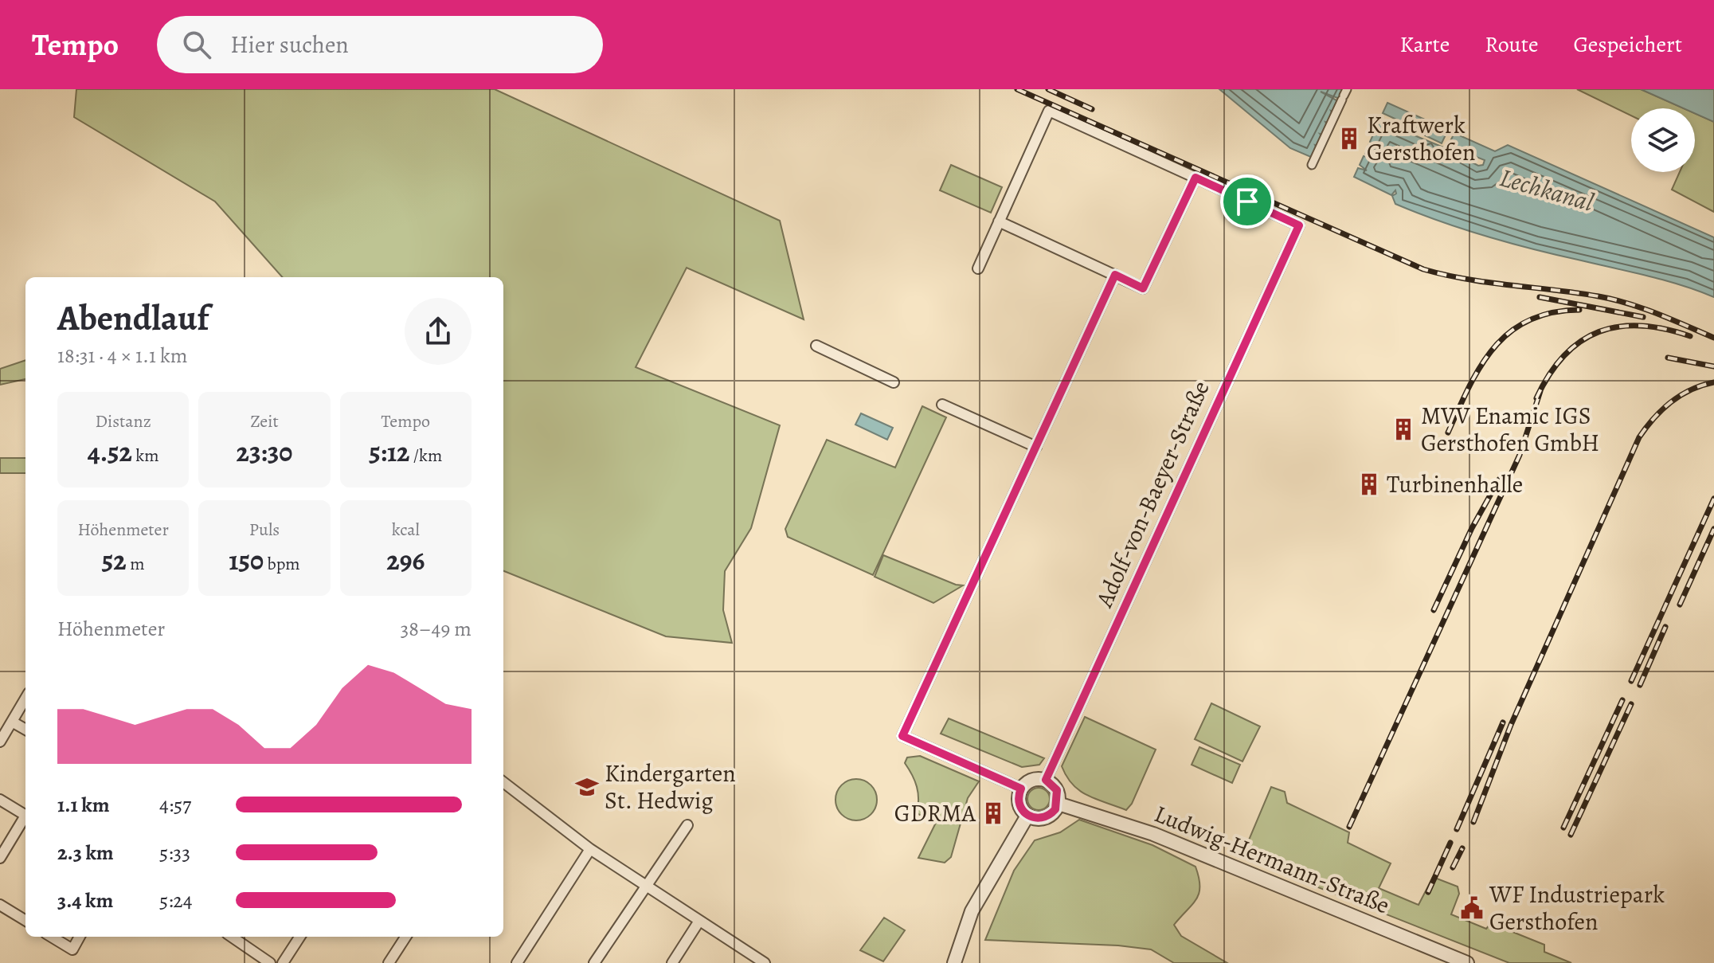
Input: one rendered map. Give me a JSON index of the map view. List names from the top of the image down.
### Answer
{
  "streets": {
    "street": ["Adolf-von-Baeyer-Straße", "Ludwig-Hermann-Straße"]
  },
  "crossings": [
    ["Adolf-von-Baeyer-Straße", "Ludwig-Hermann-Straße"]
  ],
  "water": ["Lechkanal"],
  "places": {
    "building": [
      "Kraftwerk Gersthofen",
      "MVV Enamic IGS Gersthofen GmbH",
      "Turbinenhalle",
      "GDRMA"
    ],
    "school or university": ["Kindergarten St. Hedwig"],
    "public building": ["WF Industriepark Gersthofen"]
  },
  "page": {
    "header": "Tempo",
    "search": "Hier suchen",
    "nav": ["Karte", "Route", "Gespeichert"],
    "heading": ["Abendlauf", "18:31 · 4 × 1.1 km"],
    "stats": [
      ["Distanz", "4.52 km"],
      ["Zeit", "23:30"],
      ["Tempo", "5:12 /km"],
      ["Höhenmeter", "52 m"],
      ["Puls", "150 bpm"],
      ["kcal", "296"]
    ],
    "chart": ["Höhenmeter", "38–49 m"],
    "list": [
      {
        "name": "1.1 km",
        "note": "4:57"
      },
      {
        "name": "2.3 km",
        "note": "5:33"
      },
      {
        "name": "3.4 km",
        "note": "5:24"
      }
    ]
  }
}
